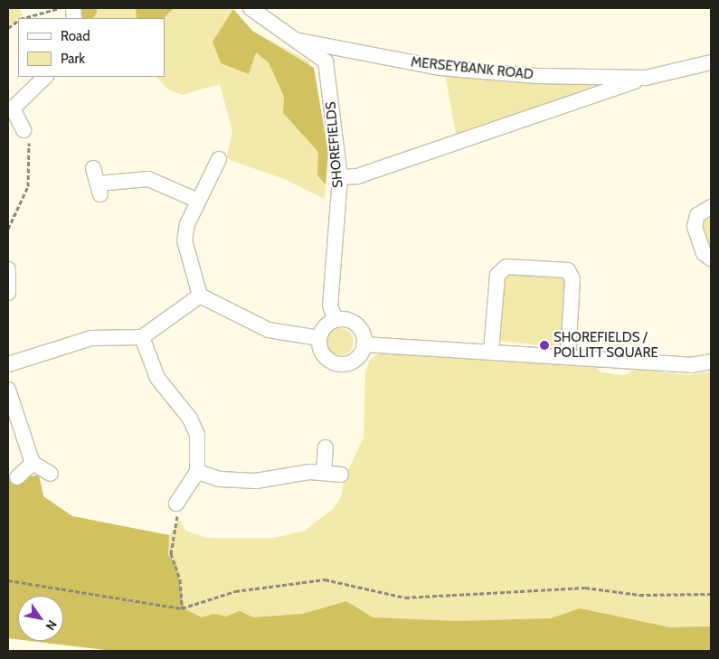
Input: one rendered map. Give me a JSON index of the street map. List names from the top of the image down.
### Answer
{
  "streets": {
    "street": ["MERSEYBANK ROAD", "SHOREFIELDS"]
  },
  "crossings": [
    ["MERSEYBANK ROAD", "SHOREFIELDS"]
  ],
  "places": ["SHOREFIELDS / POLLITT SQUARE"],
  "legend": ["Road", "Park"],
  "north": "bottom right"
}
